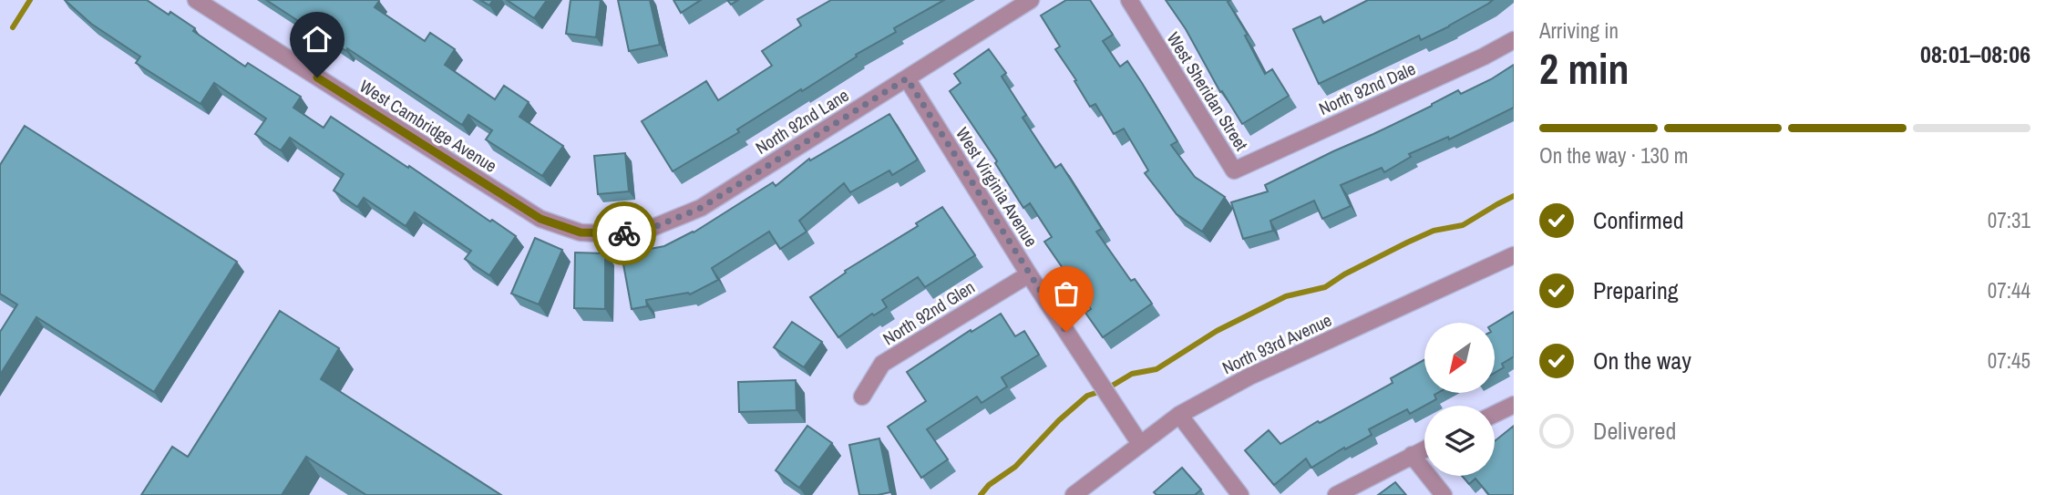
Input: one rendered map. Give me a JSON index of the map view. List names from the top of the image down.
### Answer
{
  "streets": {
    "street": [
      "North 92nd Dale",
      "West Sheridan Street",
      "North 92nd Lane",
      "West Cambridge Avenue",
      "West Virginia Avenue",
      "North 92nd Glen",
      "North 93rd Avenue"
    ]
  },
  "crossings": [
    ["North 92nd Dale", "West Sheridan Street"],
    ["North 92nd Lane", "West Cambridge Avenue"],
    ["North 92nd Lane", "West Virginia Avenue"],
    ["West Virginia Avenue", "North 92nd Glen"],
    ["West Virginia Avenue", "North 93rd Avenue"]
  ],
  "north": "bottom left",
  "page": {
    "heading": ["2 min", "Arriving in", "08:01–08:06"],
    "bar": "On the way · 130 m",
    "list": [
      ["Confirmed", "07:31"],
      ["Preparing", "07:44"],
      ["On the way", "07:45"],
      "Delivered"
    ]
  }
}
